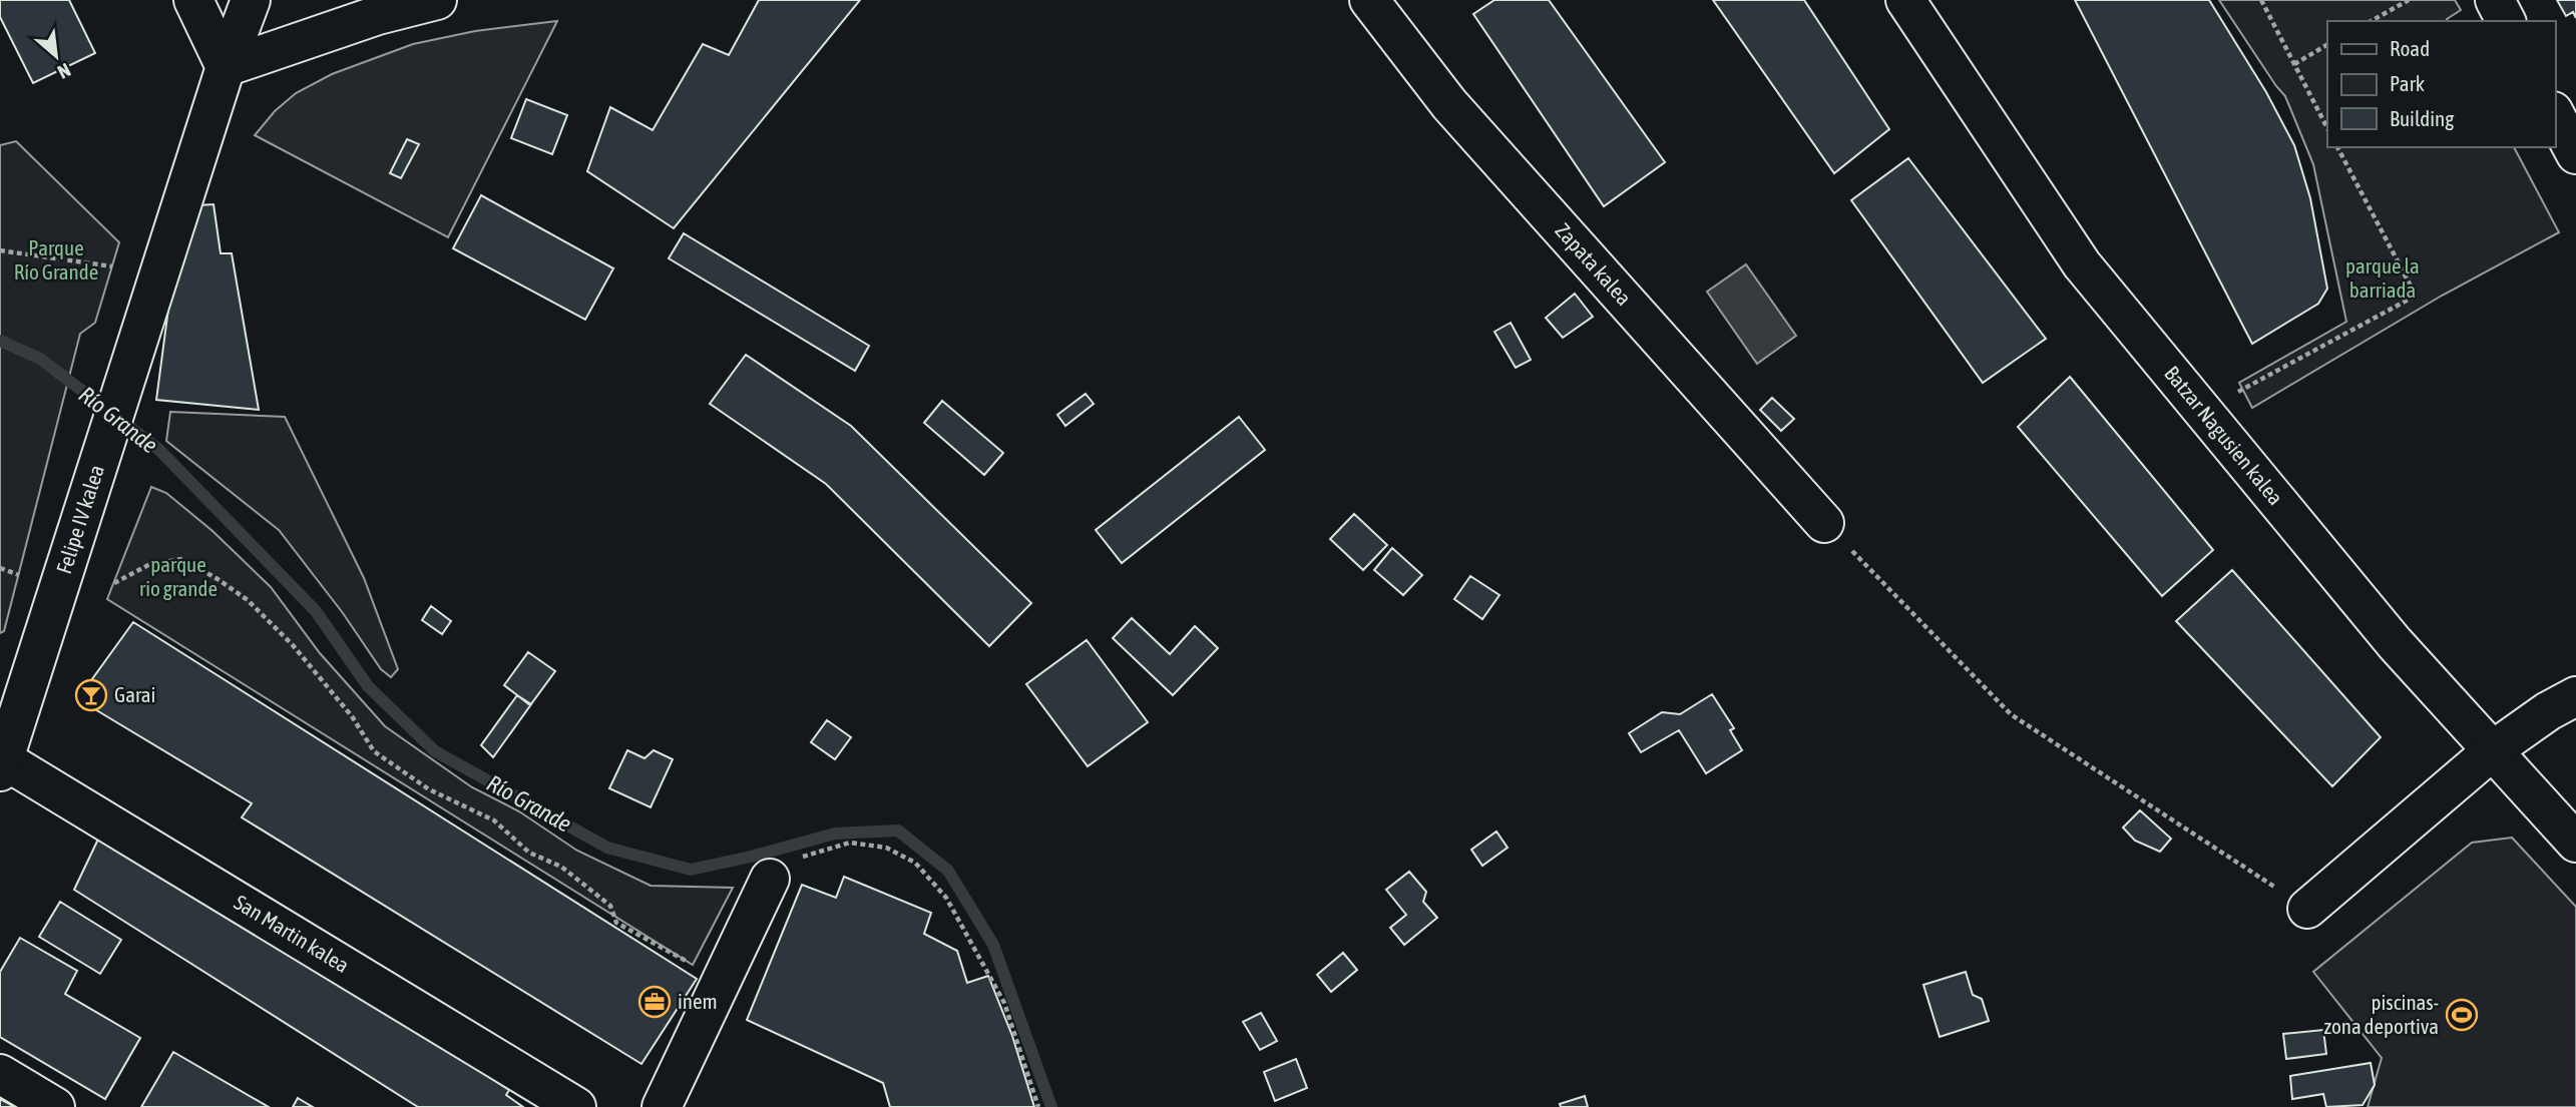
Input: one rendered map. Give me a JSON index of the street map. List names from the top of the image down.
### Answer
{
  "streets": {
    "street": [
      "Zapata kalea",
      "Batzar Nagusien kalea",
      "Felipe IV kalea",
      "San Martin kalea"
    ]
  },
  "crossings": [
    ["Felipe IV kalea", "San Martin kalea"]
  ],
  "water": ["Río Grande"],
  "parks": ["Parque Río Grande", "parque la barriada", "parque rio grande"],
  "places": {
    "bar": ["Garai"],
    "office": ["inem"],
    "sports": ["piscinas- zona deportiva"]
  },
  "legend": ["Road", "Park", "Building"],
  "north": "bottom right"
}
